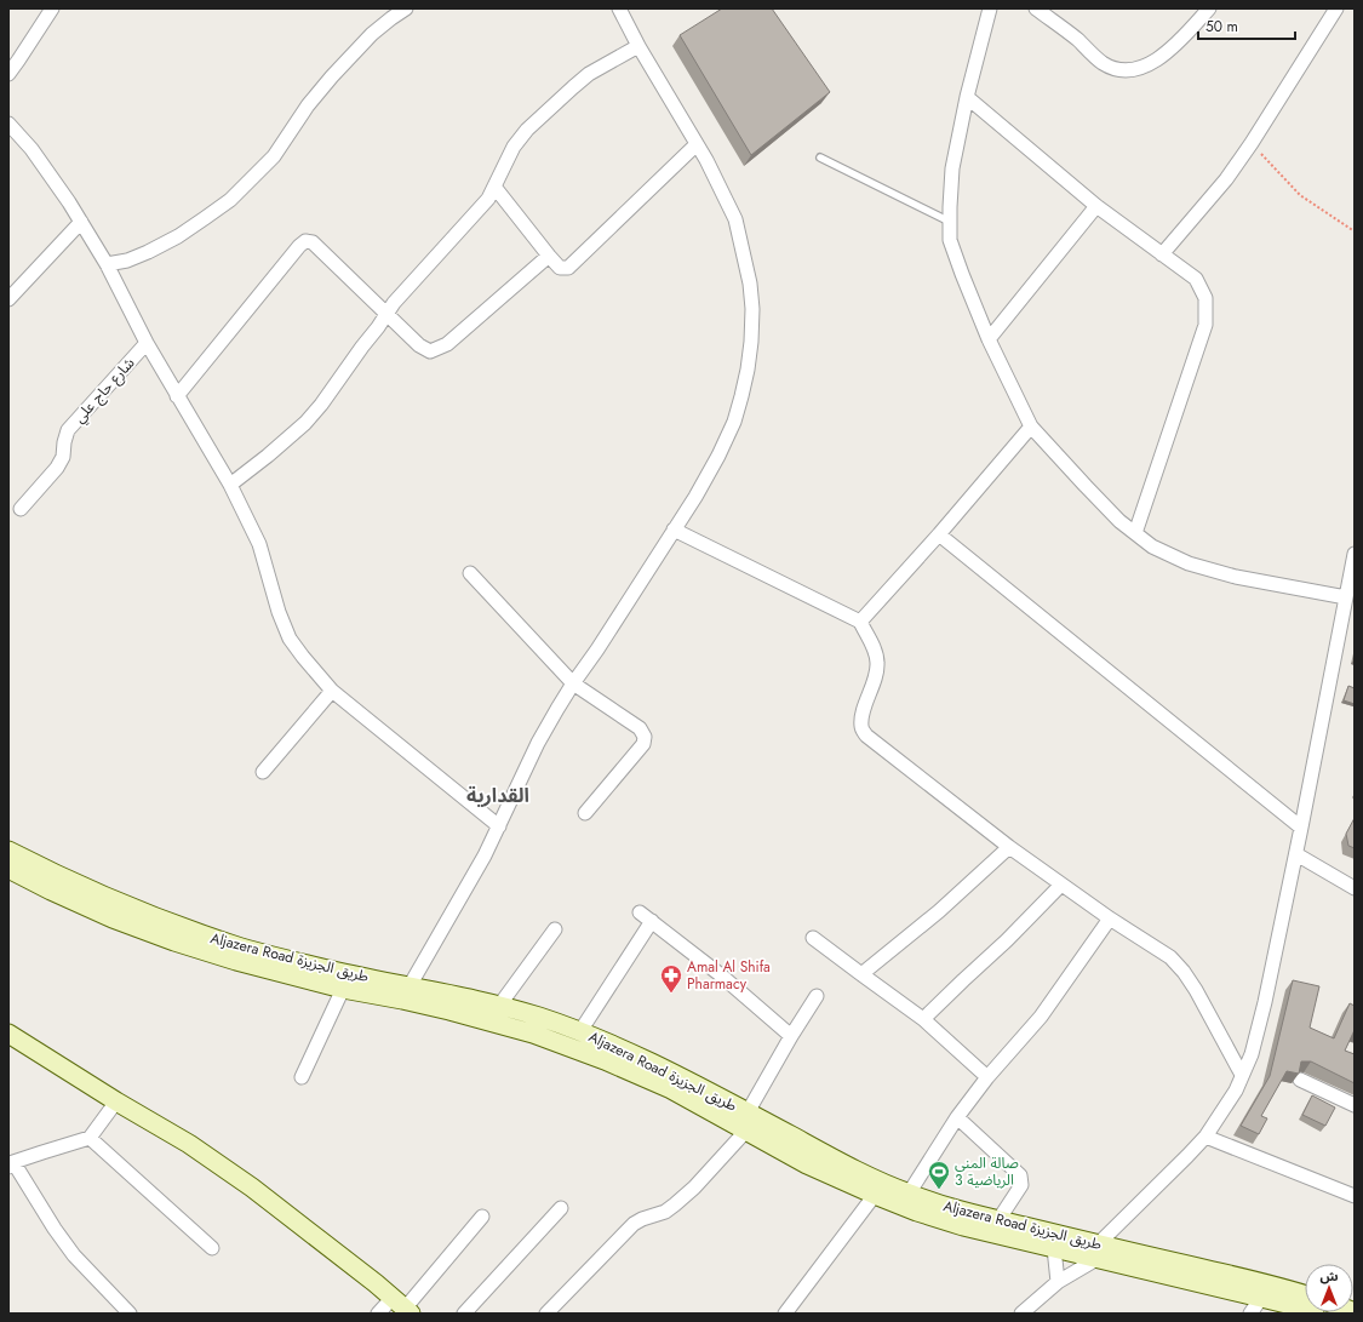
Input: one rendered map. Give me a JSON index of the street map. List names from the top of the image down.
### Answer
{
  "streets": {
    "main road": ["Aljazera Road طريق الجزيزة"],
    "street": ["شارع حاج علي"]
  },
  "districts": ["القدارية"],
  "places": {
    "pharmacy": ["Amal Al Shifa Pharmacy"],
    "sports": ["صالة المنى الرياضية 3"]
  },
  "scale_bar": "50 m",
  "north": "top"
}
